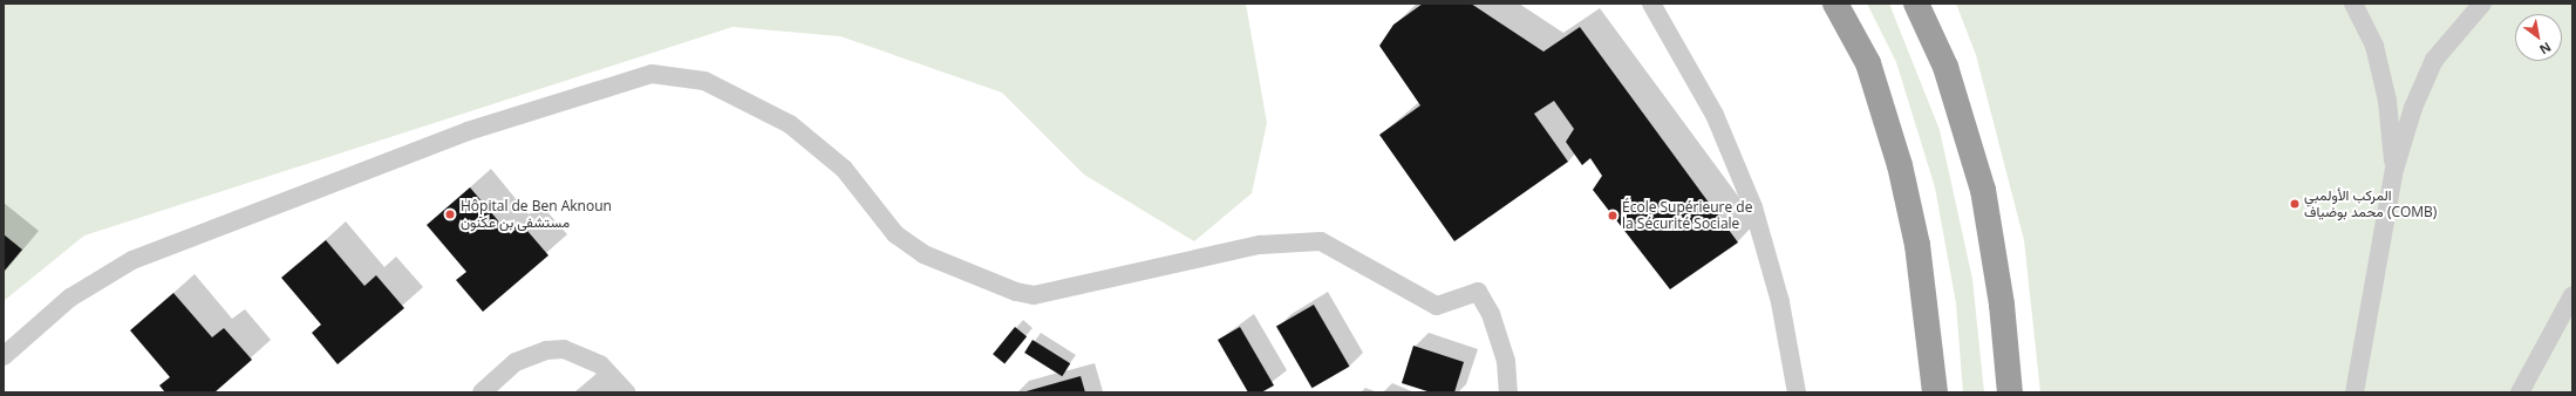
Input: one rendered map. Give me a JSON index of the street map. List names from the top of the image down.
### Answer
{
  "places": ["المركب الأولمبي محمد بوضياف (COMB)", "Hôpital de Ben Aknoun مستشفى بن عكنون", "École Supérieure de la Sécurité Sociale"],
  "north": "bottom right"
}
